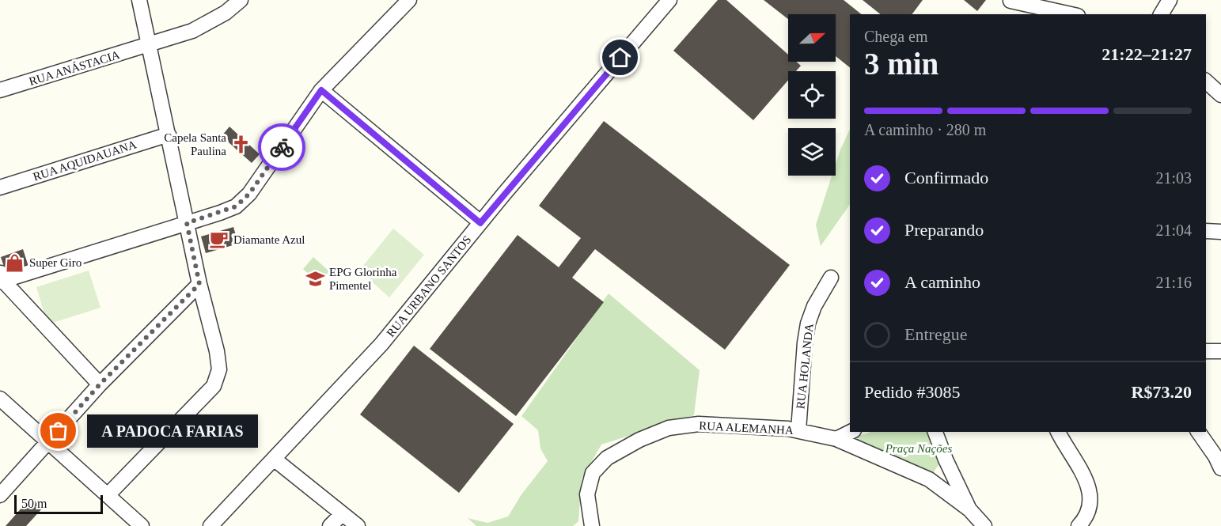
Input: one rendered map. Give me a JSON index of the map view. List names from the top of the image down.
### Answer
{
  "streets": {
    "street": [
      "RUA ANÁSTACIA",
      "RUA AQUIDAUANA",
      "RUA URBANO SANTOS",
      "RUA HOLANDA",
      "RUA ALEMANHA"
    ]
  },
  "crossings": [
    ["RUA HOLANDA", "RUA ALEMANHA"]
  ],
  "parks": ["Praça Nações"],
  "places": {
    "church": ["Capela Santa Paulina"],
    "cafe": ["Diamante Azul"],
    "shop": ["Super Giro"],
    "school or university": ["EPG Glorinha Pimentel"],
    "other": ["A PADOCA FARIAS"]
  },
  "scale_bar": "50 m",
  "north": "right",
  "page": {
    "heading": ["3 min", "Chega em", "21:22–21:27"],
    "panel": ["Pedido #3085", "R$73.20"],
    "bar": "A caminho · 280 m",
    "list": [
      ["Confirmado", "21:03"],
      ["Preparando", "21:04"],
      ["A caminho", "21:16"],
      "Entregue"
    ],
    "bubble": "A PADOCA FARIAS",
    "scale": "50 m"
  }
}
